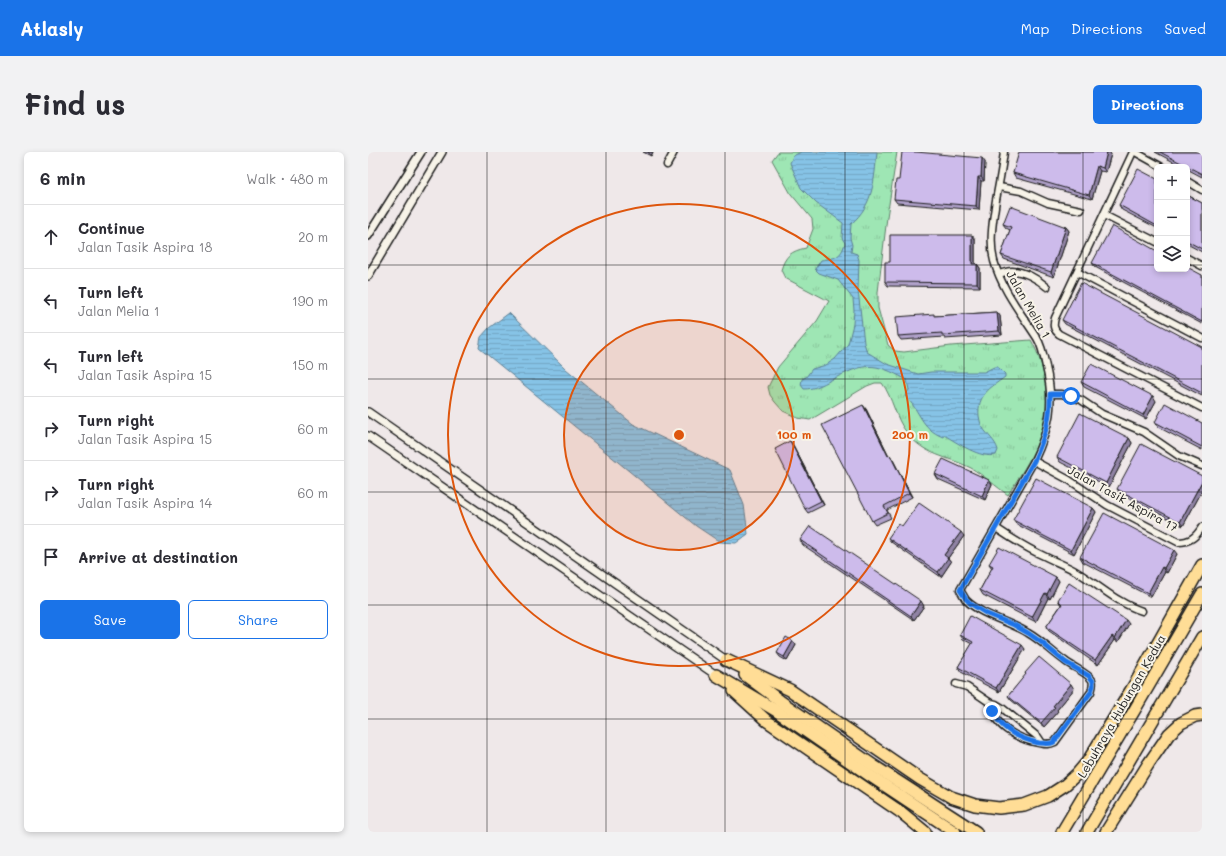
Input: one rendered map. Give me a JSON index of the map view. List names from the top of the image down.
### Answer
{
  "streets": {
    "highway": ["Lebuhraya Hubungan Kedua"],
    "street": ["Jalan Melia 1", "Jalan Tasik Aspira 17"]
  },
  "crossings": [
    ["Jalan Melia 1", "Jalan Tasik Aspira 17"]
  ],
  "page": {
    "header": "Atlasly",
    "nav": ["Map", "Directions", "Saved"],
    "buttons": [
      "Directions",
      ["Save", "Share"]
    ],
    "title": "Find us",
    "heading": ["6 min", "Walk · 480 m"],
    "map_buttons": ["+", "−"],
    "list": [
      ["Continue", "Jalan Tasik Aspira 18", "20 m"],
      ["Turn left", "Jalan Melia 1", "190 m"],
      ["Turn left", "Jalan Tasik Aspira 15", "150 m"],
      ["Turn right", "Jalan Tasik Aspira 15", "60 m"],
      ["Turn right", "Jalan Tasik Aspira 14", "60 m"],
      "Arrive at destination"
    ]
  },
  "rings": ["100 m", "200 m"]
}
